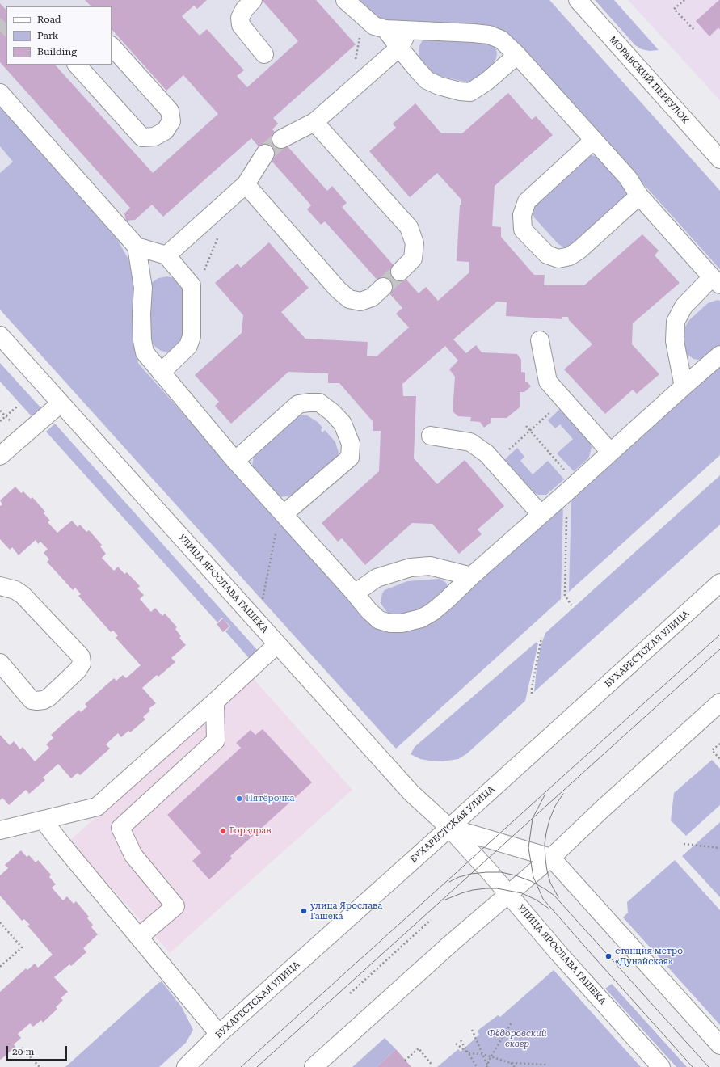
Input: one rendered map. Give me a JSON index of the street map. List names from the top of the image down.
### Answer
{
  "streets": {
    "street": ["МОРАВСКИЙ ПЕРЕУЛОК", "УЛИЦА ЯРОСЛАВА ГАШЕКА", "БУХАРЕСТСКАЯ УЛИЦА"]
  },
  "crossings": [
    ["УЛИЦА ЯРОСЛАВА ГАШЕКА", "БУХАРЕСТСКАЯ УЛИЦА"]
  ],
  "parks": ["Фёдоровский сквер"],
  "places": [
    "Пятёрочка",
    "Горздрав",
    "улица Ярослава Гашека",
    "станция метро «Дунайская»"
  ],
  "legend": ["Road", "Park", "Building"],
  "scale_bar": "20 m"
}
